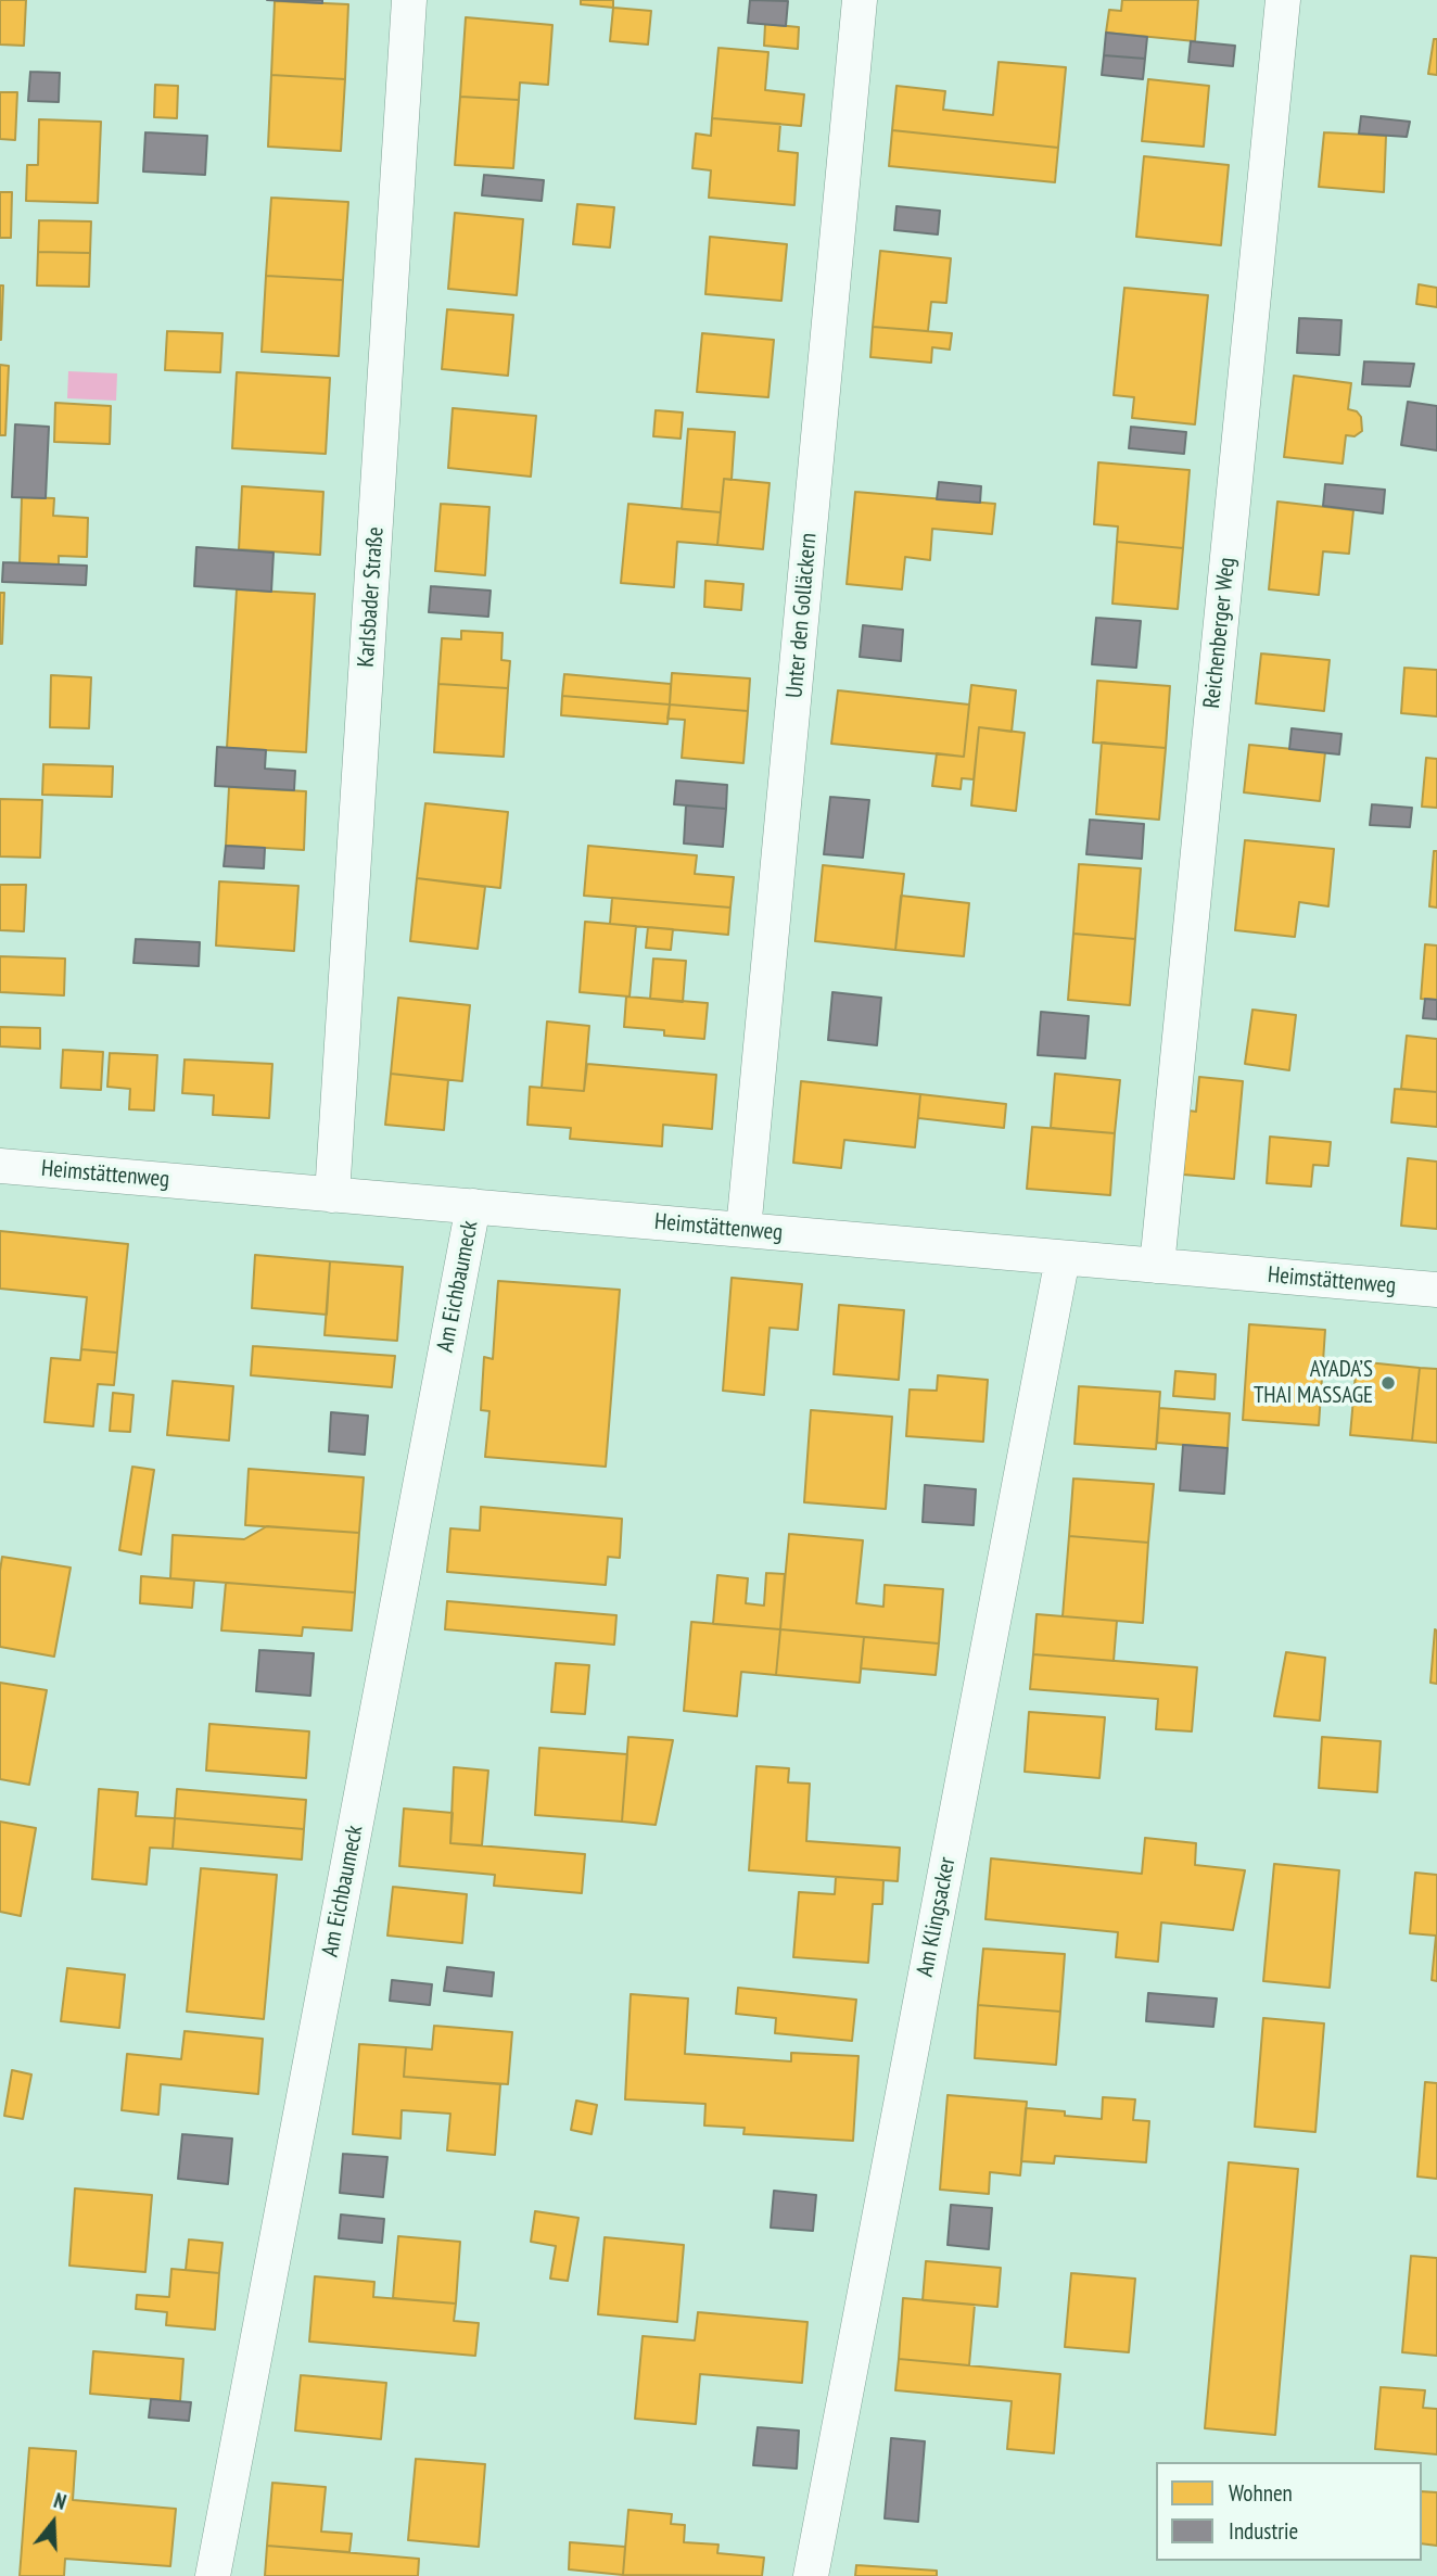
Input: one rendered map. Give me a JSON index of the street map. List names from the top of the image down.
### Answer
{
  "streets": {
    "street": [
      "Karlsbader Straße",
      "Unter den Golläckern",
      "Reichenberger Weg",
      "Heimstättenweg",
      "Am Eichbaumeck",
      "Am Klingsacker"
    ]
  },
  "crossings": [
    ["Karlsbader Straße", "Heimstättenweg"],
    ["Unter den Golläckern", "Heimstättenweg"],
    ["Reichenberger Weg", "Heimstättenweg"],
    ["Heimstättenweg", "Am Eichbaumeck"],
    ["Heimstättenweg", "Am Klingsacker"]
  ],
  "places": ["AYADA’S THAI MASSAGE"],
  "legend": ["Wohnen", "Industrie"],
  "north": "top"
}
